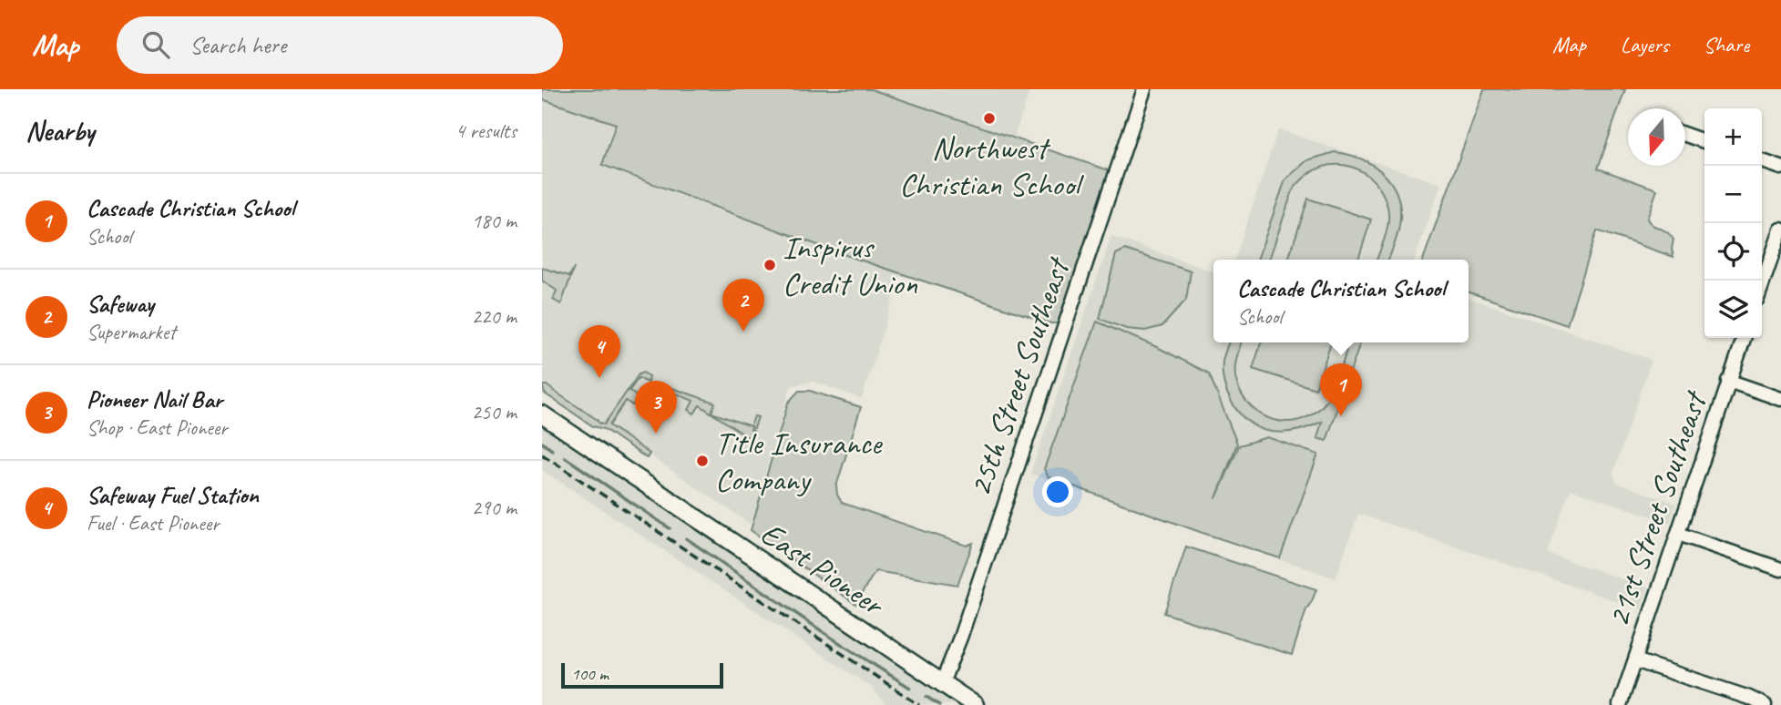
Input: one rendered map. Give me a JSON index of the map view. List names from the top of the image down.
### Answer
{
  "streets": {
    "street": ["25th Street Southeast", "21st Street Southeast", "East Pioneer"]
  },
  "crossings": [
    ["25th Street Southeast", "East Pioneer"]
  ],
  "places": ["Northwest Christian School", "Inspirus Credit Union", "Title Insurance Company"],
  "scale_bar": "100 m",
  "north": "bottom",
  "page": {
    "header": "Map",
    "search": "Search here",
    "nav": ["Map", "Layers", "Share"],
    "heading": ["Nearby", "4 results"],
    "map_buttons": ["+", "−"],
    "list": [
      {
        "mark": "1",
        "name": "Cascade Christian School",
        "note": "School",
        "value": "180 m"
      },
      {
        "mark": "2",
        "name": "Safeway",
        "note": "Supermarket",
        "value": "220 m"
      },
      {
        "mark": "3",
        "name": "Pioneer Nail Bar",
        "note": "Shop · East Pioneer",
        "value": "250 m"
      },
      {
        "mark": "4",
        "name": "Safeway Fuel Station",
        "note": "Fuel · East Pioneer",
        "value": "290 m"
      }
    ],
    "popup": ["Cascade Christian School", "School"],
    "pins": [
      "2",
      "4",
      "1",
      "3"
    ],
    "scale": "100 m"
  }
}
